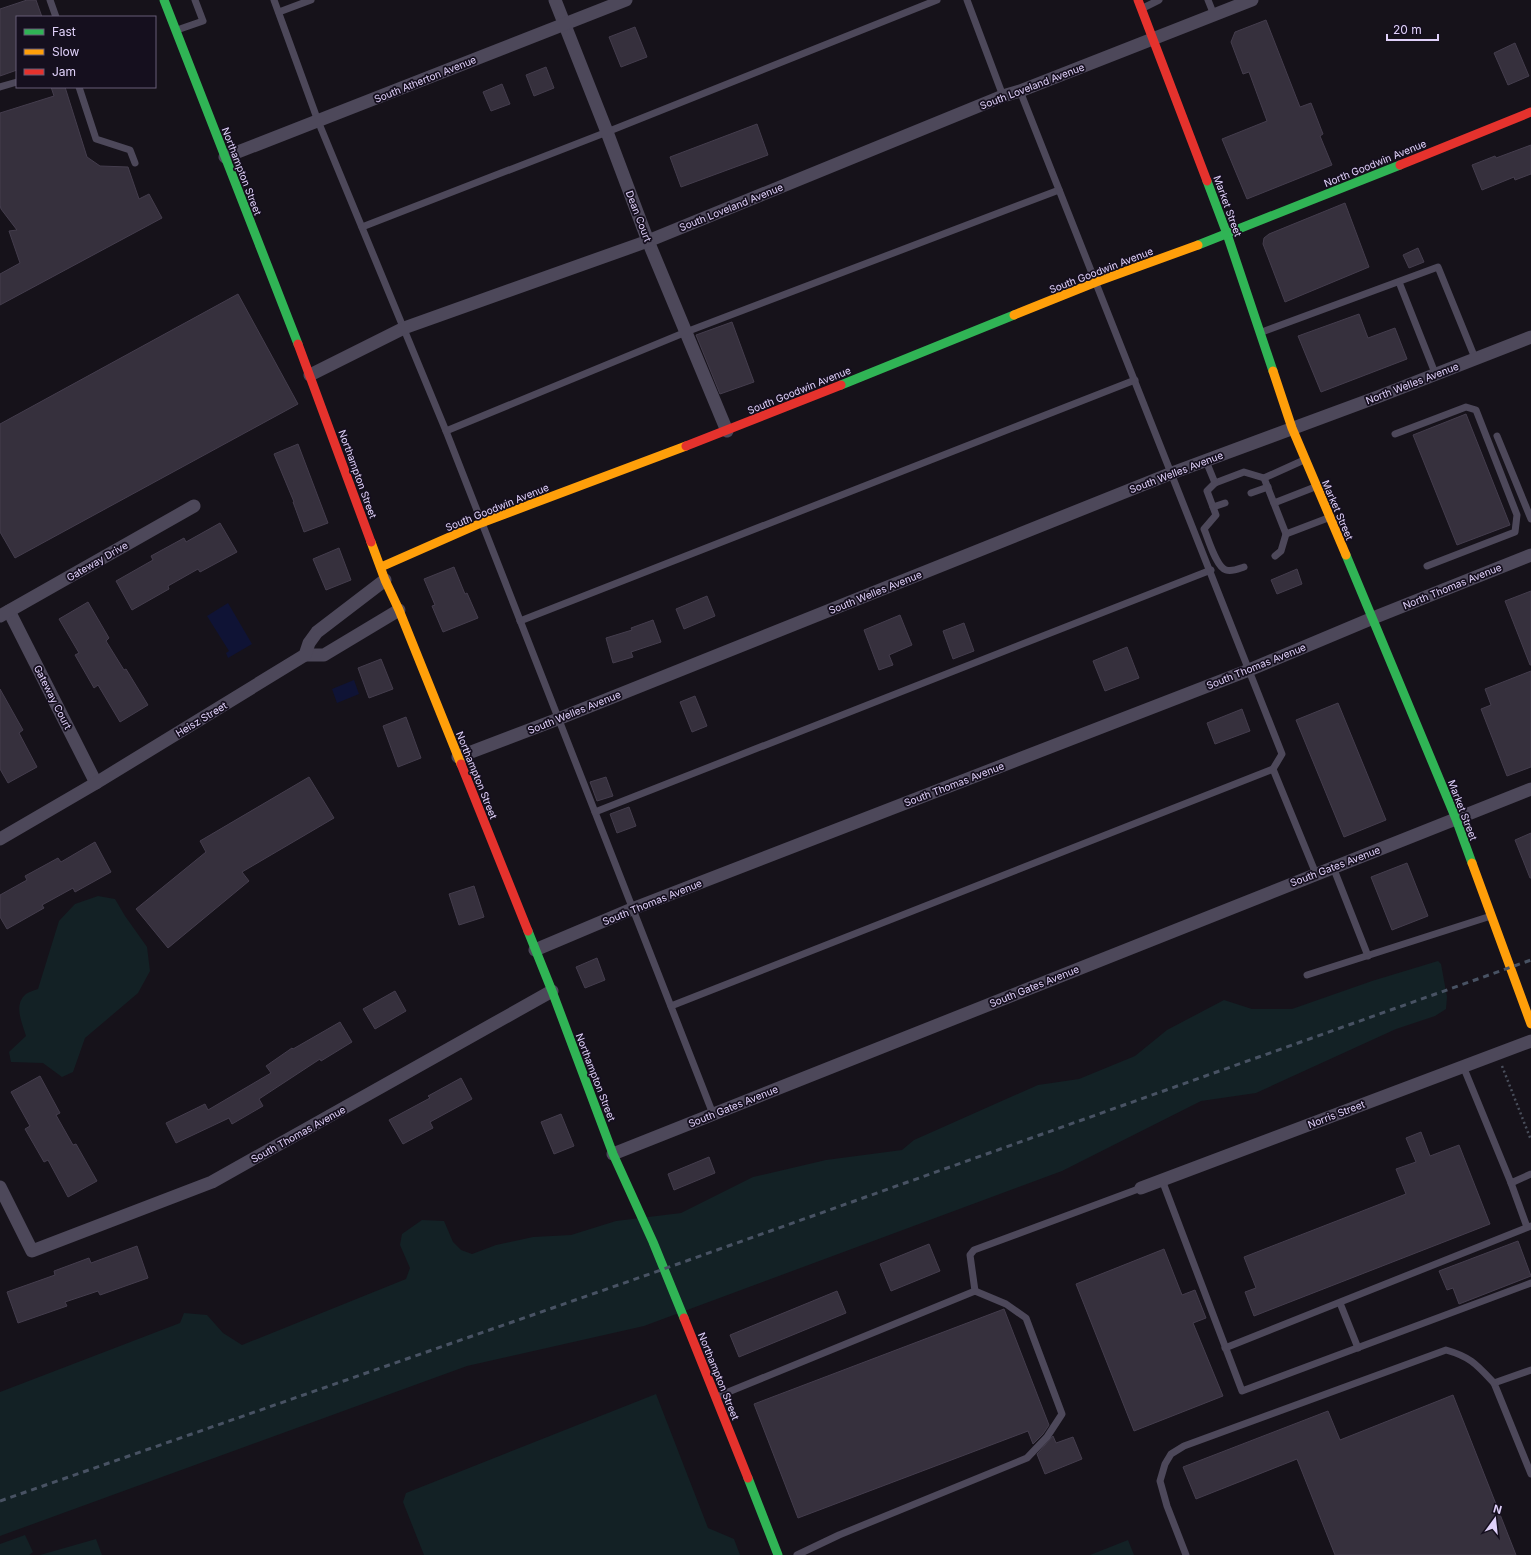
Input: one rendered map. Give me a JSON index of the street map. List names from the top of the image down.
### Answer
{
  "streets": {
    "street": [
      "South Atherton Avenue",
      "South Loveland Avenue",
      "North Goodwin Avenue",
      "Northampton Street",
      "Market Street",
      "Dean Court",
      "South Goodwin Avenue",
      "North Welles Avenue",
      "South Welles Avenue",
      "Gateway Drive",
      "North Thomas Avenue",
      "South Thomas Avenue",
      "Gateway Court",
      "Heisz Street",
      "South Gates Avenue",
      "Norris Street"
    ]
  },
  "crossings": [
    ["South Atherton Avenue", "Northampton Street"],
    ["South Atherton Avenue", "Dean Court"],
    ["South Loveland Avenue", "Northampton Street"],
    ["South Loveland Avenue", "Market Street"],
    ["South Loveland Avenue", "Dean Court"],
    ["North Goodwin Avenue", "Market Street"],
    ["North Goodwin Avenue", "South Goodwin Avenue"],
    ["Northampton Street", "South Goodwin Avenue"],
    ["Northampton Street", "South Welles Avenue"],
    ["Northampton Street", "South Thomas Avenue"],
    ["Northampton Street", "South Gates Avenue"],
    ["Market Street", "South Goodwin Avenue"],
    ["Market Street", "North Welles Avenue"],
    ["Market Street", "South Welles Avenue"],
    ["Market Street", "North Thomas Avenue"],
    ["Market Street", "South Thomas Avenue"],
    ["Market Street", "South Gates Avenue"],
    ["Dean Court", "South Goodwin Avenue"],
    ["North Welles Avenue", "South Welles Avenue"],
    ["Gateway Drive", "Gateway Court"],
    ["North Thomas Avenue", "South Thomas Avenue"],
    ["Gateway Court", "Heisz Street"]
  ],
  "legend": ["Fast", "Slow", "Jam"],
  "scale_bar": "20 m",
  "north": "top"
}
